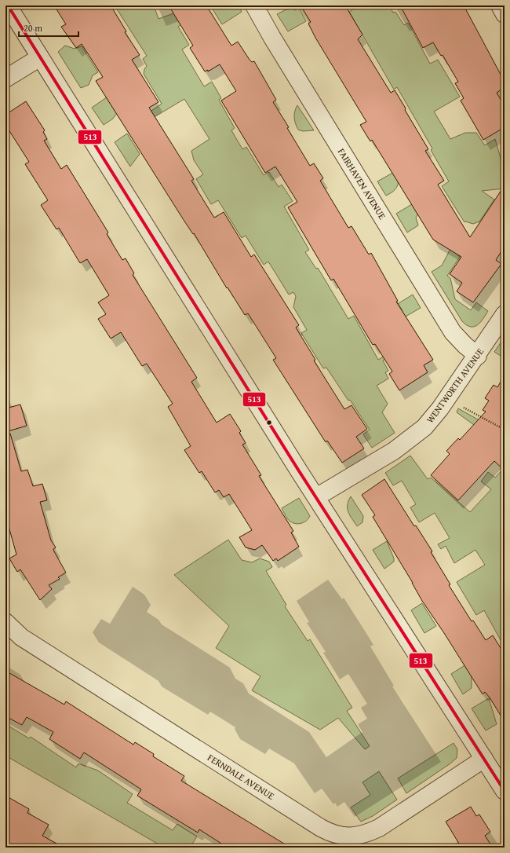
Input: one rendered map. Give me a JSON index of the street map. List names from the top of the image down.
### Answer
{
  "streets": {
    "street": ["FAIRHAVEN AVENUE", "WENTWORTH AVENUE", "FERNDALE AVENUE"]
  },
  "crossings": [
    ["FAIRHAVEN AVENUE", "WENTWORTH AVENUE"]
  ],
  "lines": ["transit line 513"],
  "scale_bar": "20 m"
}
